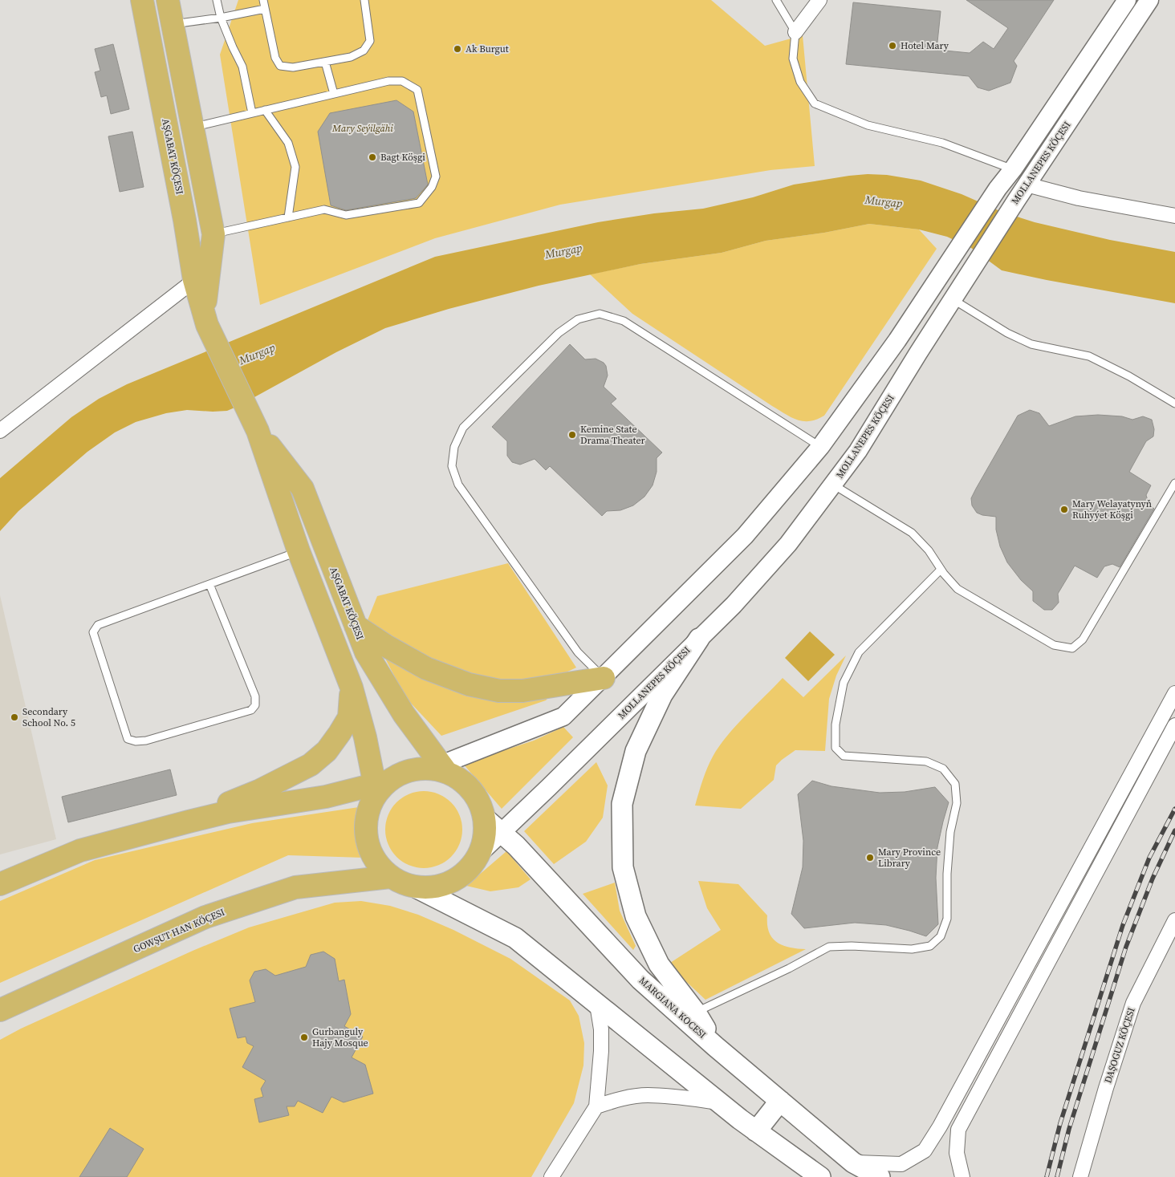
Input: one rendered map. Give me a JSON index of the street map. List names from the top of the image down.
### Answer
{
  "streets": {
    "main road": ["AŞGABAT KÖÇESI", "GOWŞUT HAN KÖÇESI", "MARGIANA KOCESI"],
    "street": ["MOLLANEPES KÖÇESI", "DAŞOGUZ KÖÇESI"]
  },
  "crossings": [
    ["AŞGABAT KÖÇESI", "MOLLANEPES KÖÇESI"],
    ["AŞGABAT KÖÇESI", "GOWŞUT HAN KÖÇESI"],
    ["AŞGABAT KÖÇESI", "MARGIANA KOCESI"],
    ["MOLLANEPES KÖÇESI", "GOWŞUT HAN KÖÇESI"],
    ["MOLLANEPES KÖÇESI", "MARGIANA KOCESI"],
    ["GOWŞUT HAN KÖÇESI", "MARGIANA KOCESI"]
  ],
  "water": ["Murgap"],
  "parks": ["Mary Seýilgähi"],
  "places": [
    "Hotel Mary",
    "Ak Burgut",
    "Bagt Köşgi",
    "Kemine State Drama Theater",
    "Mary Welayatynyň Ruhyýet Köşgi",
    "Secondary School No. 5",
    "Mary Province Library",
    "Gurbanguly Hajy Mosque"
  ]
}
